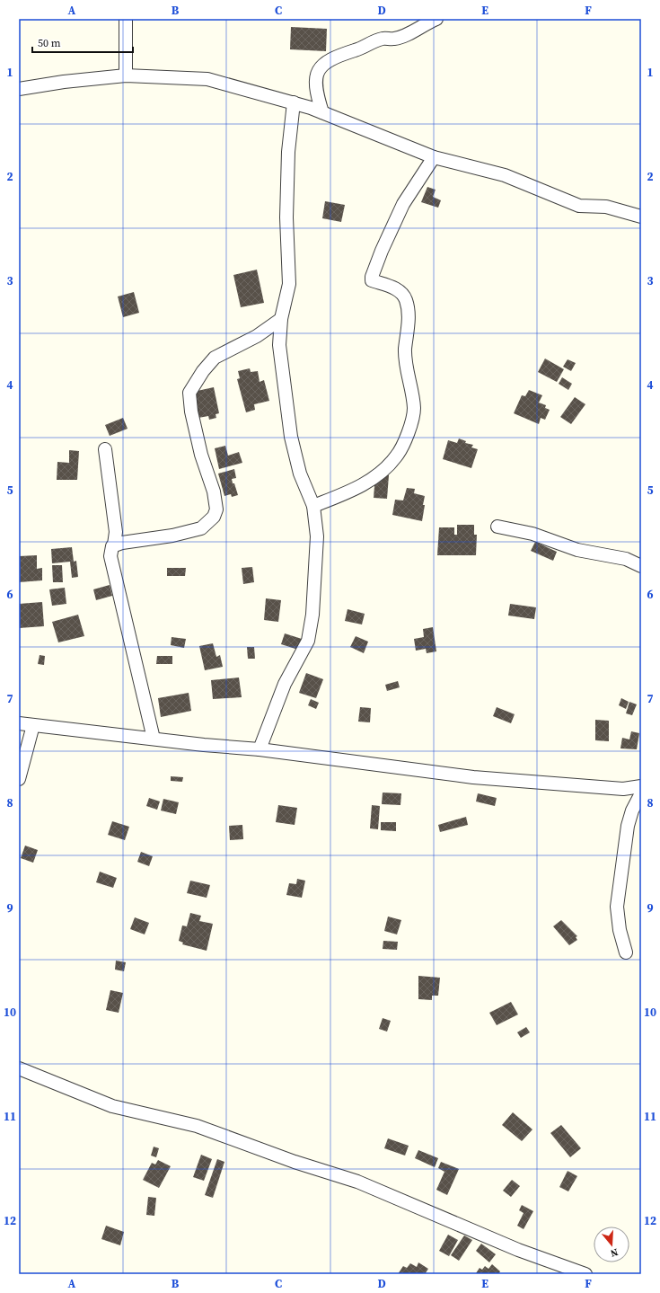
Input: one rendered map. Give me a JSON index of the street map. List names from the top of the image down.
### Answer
{
  "scale_bar": "50 m",
  "north": "bottom",
  "grid": {
    "columns": [
      "A",
      "B",
      "C",
      "D",
      "E",
      "F"
    ],
    "rows": [
      "1",
      "2",
      "3",
      "4",
      "5",
      "6",
      "7",
      "8",
      "9",
      "10",
      "11",
      "12"
    ]
  }
}
